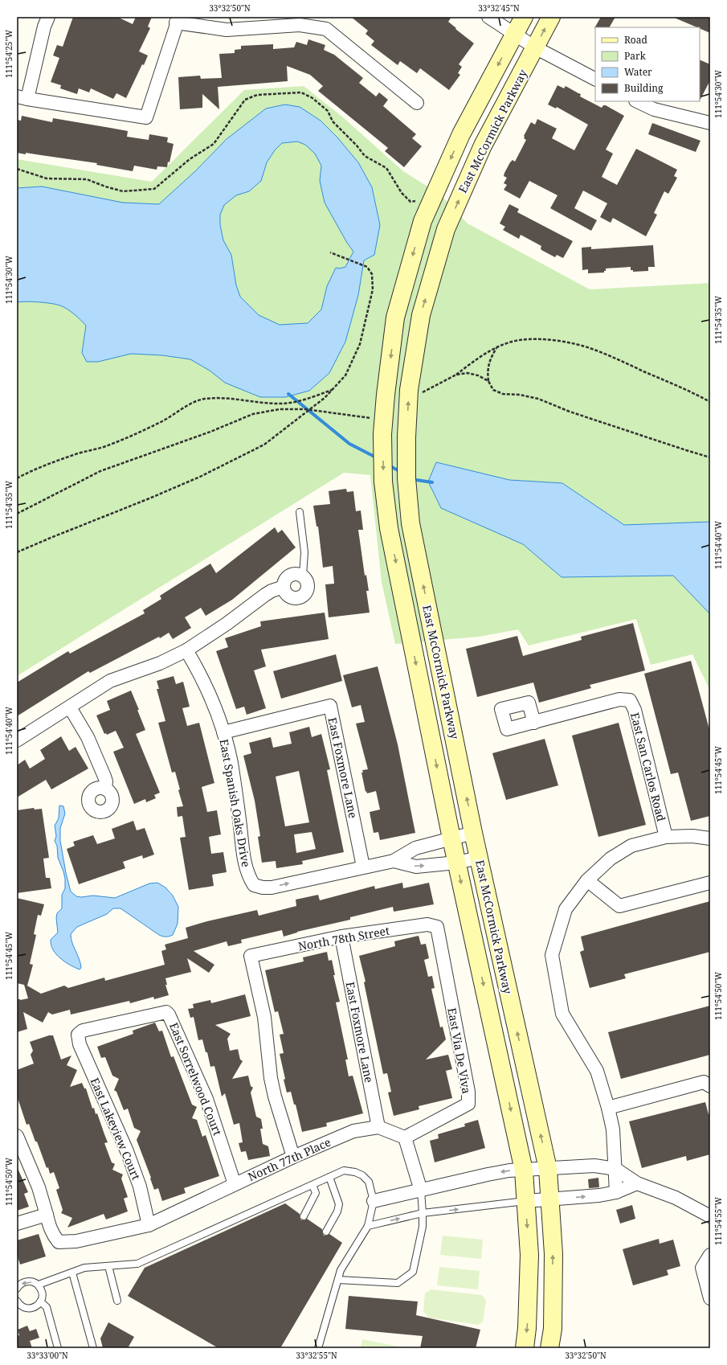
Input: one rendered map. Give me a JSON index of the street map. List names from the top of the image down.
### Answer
{
  "streets": {
    "main road": ["East McCormick Parkway"],
    "street": [
      "East San Carlos Road",
      "East Foxmore Lane",
      "East Spanish Oaks Drive",
      "North 78th Street",
      "East Via De Viva",
      "East Sorrelwood Court",
      "East Lakeview Court",
      "North 77th Place"
    ]
  },
  "crossings": [
    ["East Foxmore Lane", "East Spanish Oaks Drive"],
    ["East Foxmore Lane", "North 78th Street"],
    ["East Foxmore Lane", "North 77th Place"],
    ["North 78th Street", "East Via De Viva"],
    ["North 78th Street", "North 77th Place"],
    ["East Sorrelwood Court", "East Lakeview Court"],
    ["East Sorrelwood Court", "North 77th Place"],
    ["East Lakeview Court", "North 77th Place"]
  ],
  "legend": [
    "Road",
    "Park",
    "Water",
    "Building"
  ],
  "coordinates": [
    "33°32'50\"N",
    "33°32'45\"N",
    "111°54'25\"W",
    "111°54'30\"W",
    "111°54'35\"W",
    "111°54'40\"W",
    "111°54'45\"W",
    "111°54'50\"W",
    "111°54'55\"W",
    "33°33'00\"N",
    "33°32'55\"N"
  ]
}
